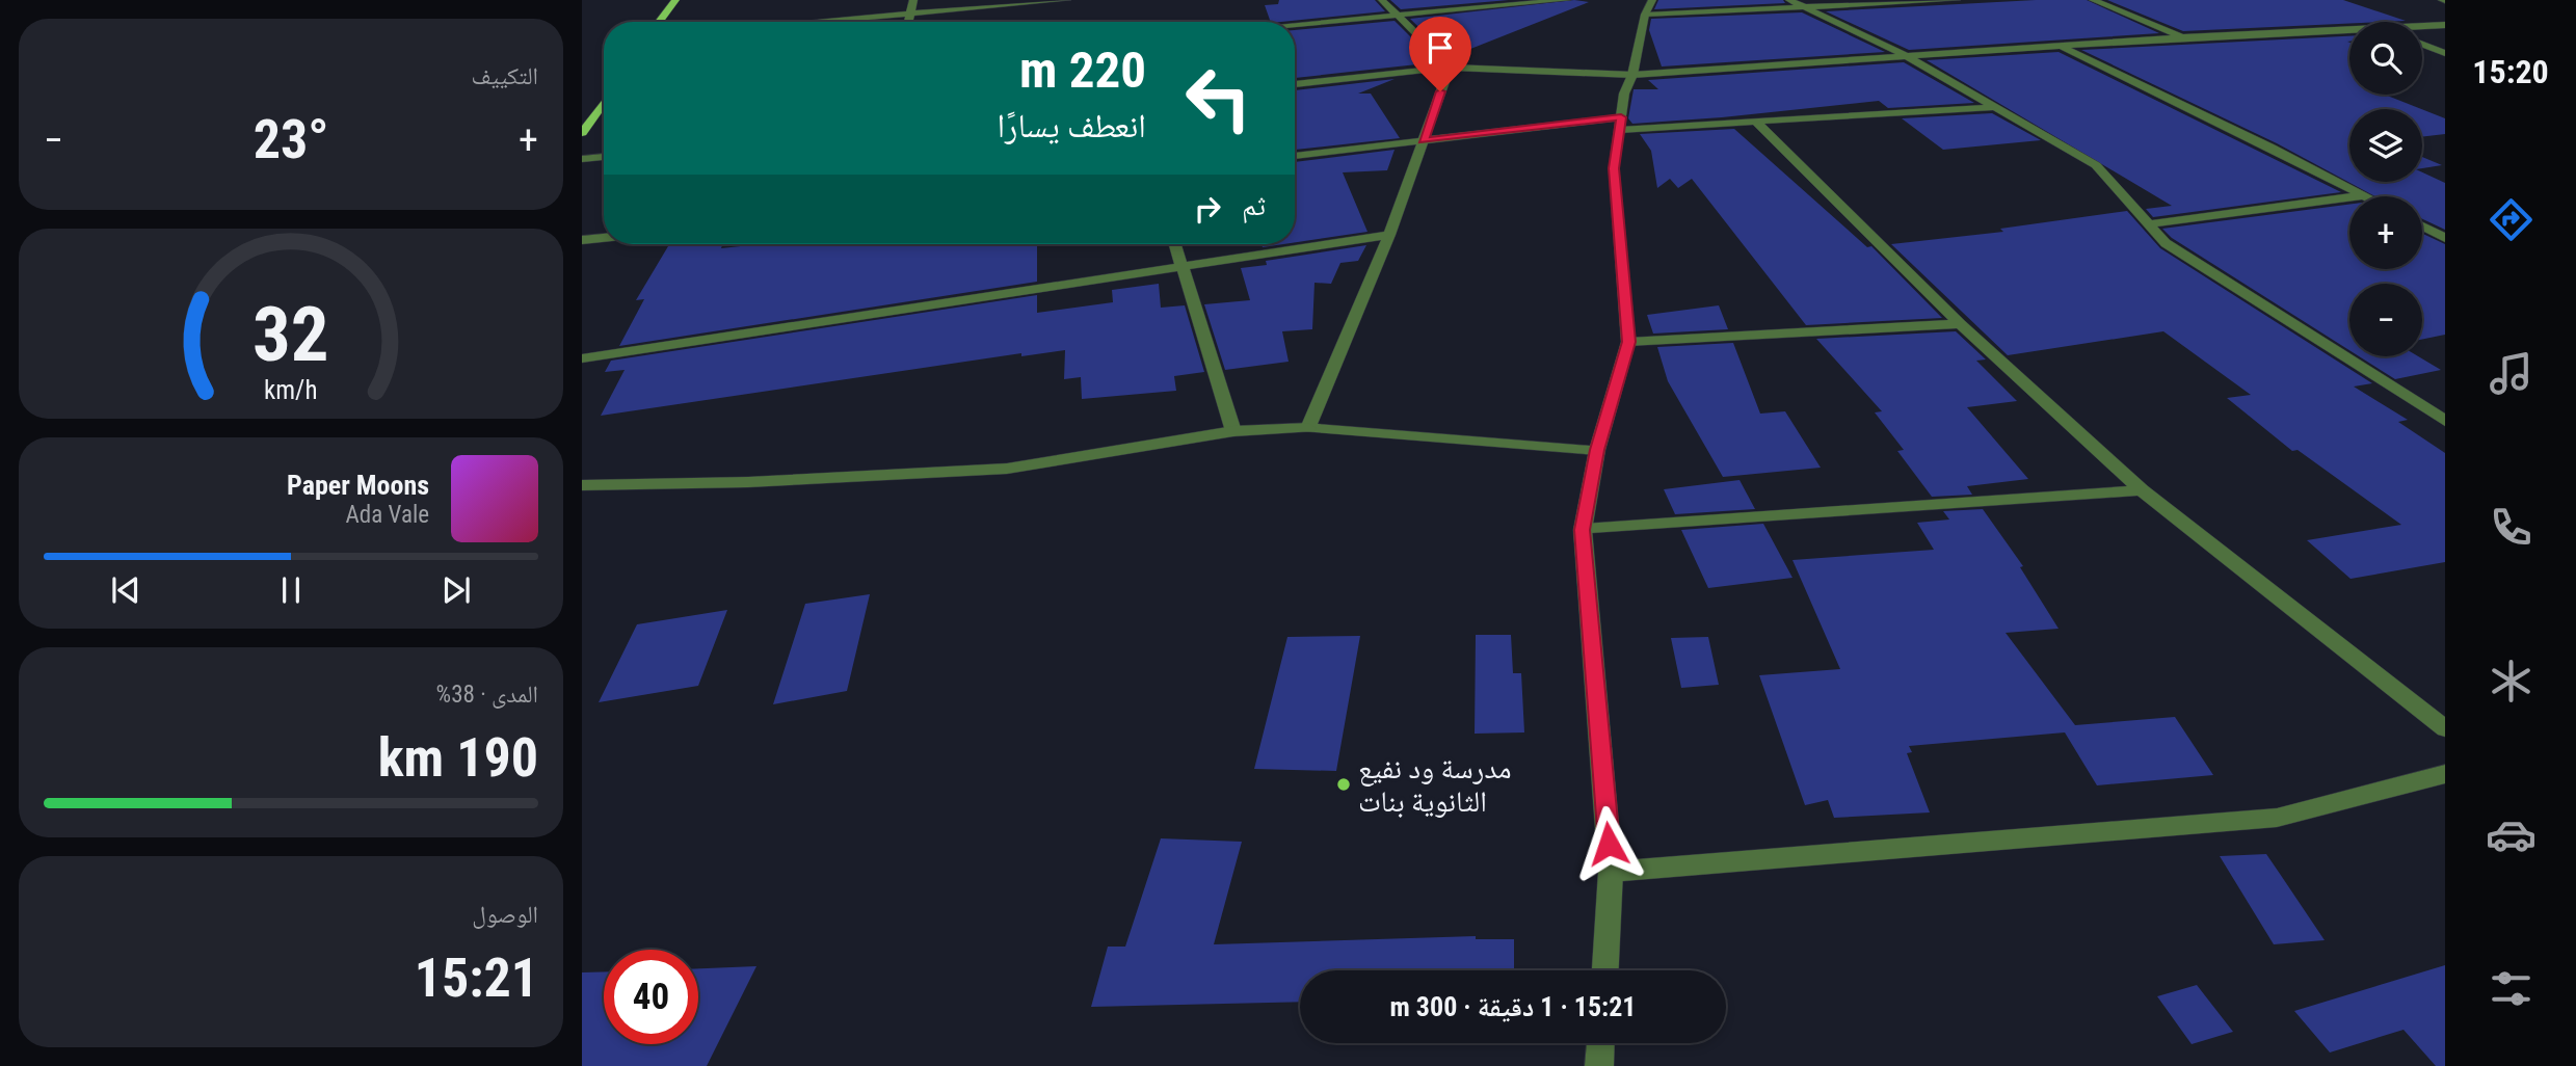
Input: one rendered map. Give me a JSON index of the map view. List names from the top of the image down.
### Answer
{
  "places": ["مدرسة ود نفيع الثانوية بنات"],
  "page": {
    "tabs": "15:20",
    "tile": [
      "التكييف",
      ["المدى · 38%", "190 km"],
      ["الوصول", "15:21"]
    ],
    "map_buttons": ["+", "−"],
    "turn": ["220 m", "انعطف يسارًا"],
    "heat": ["−", "23°", "+"],
    "then": "ثم",
    "song": ["Paper Moons", "Ada Vale"],
    "limit": "40",
    "trip": "15:21 · 1 دقيقة · 300 m",
    "gauge": ["32", "km/h"]
  }
}
